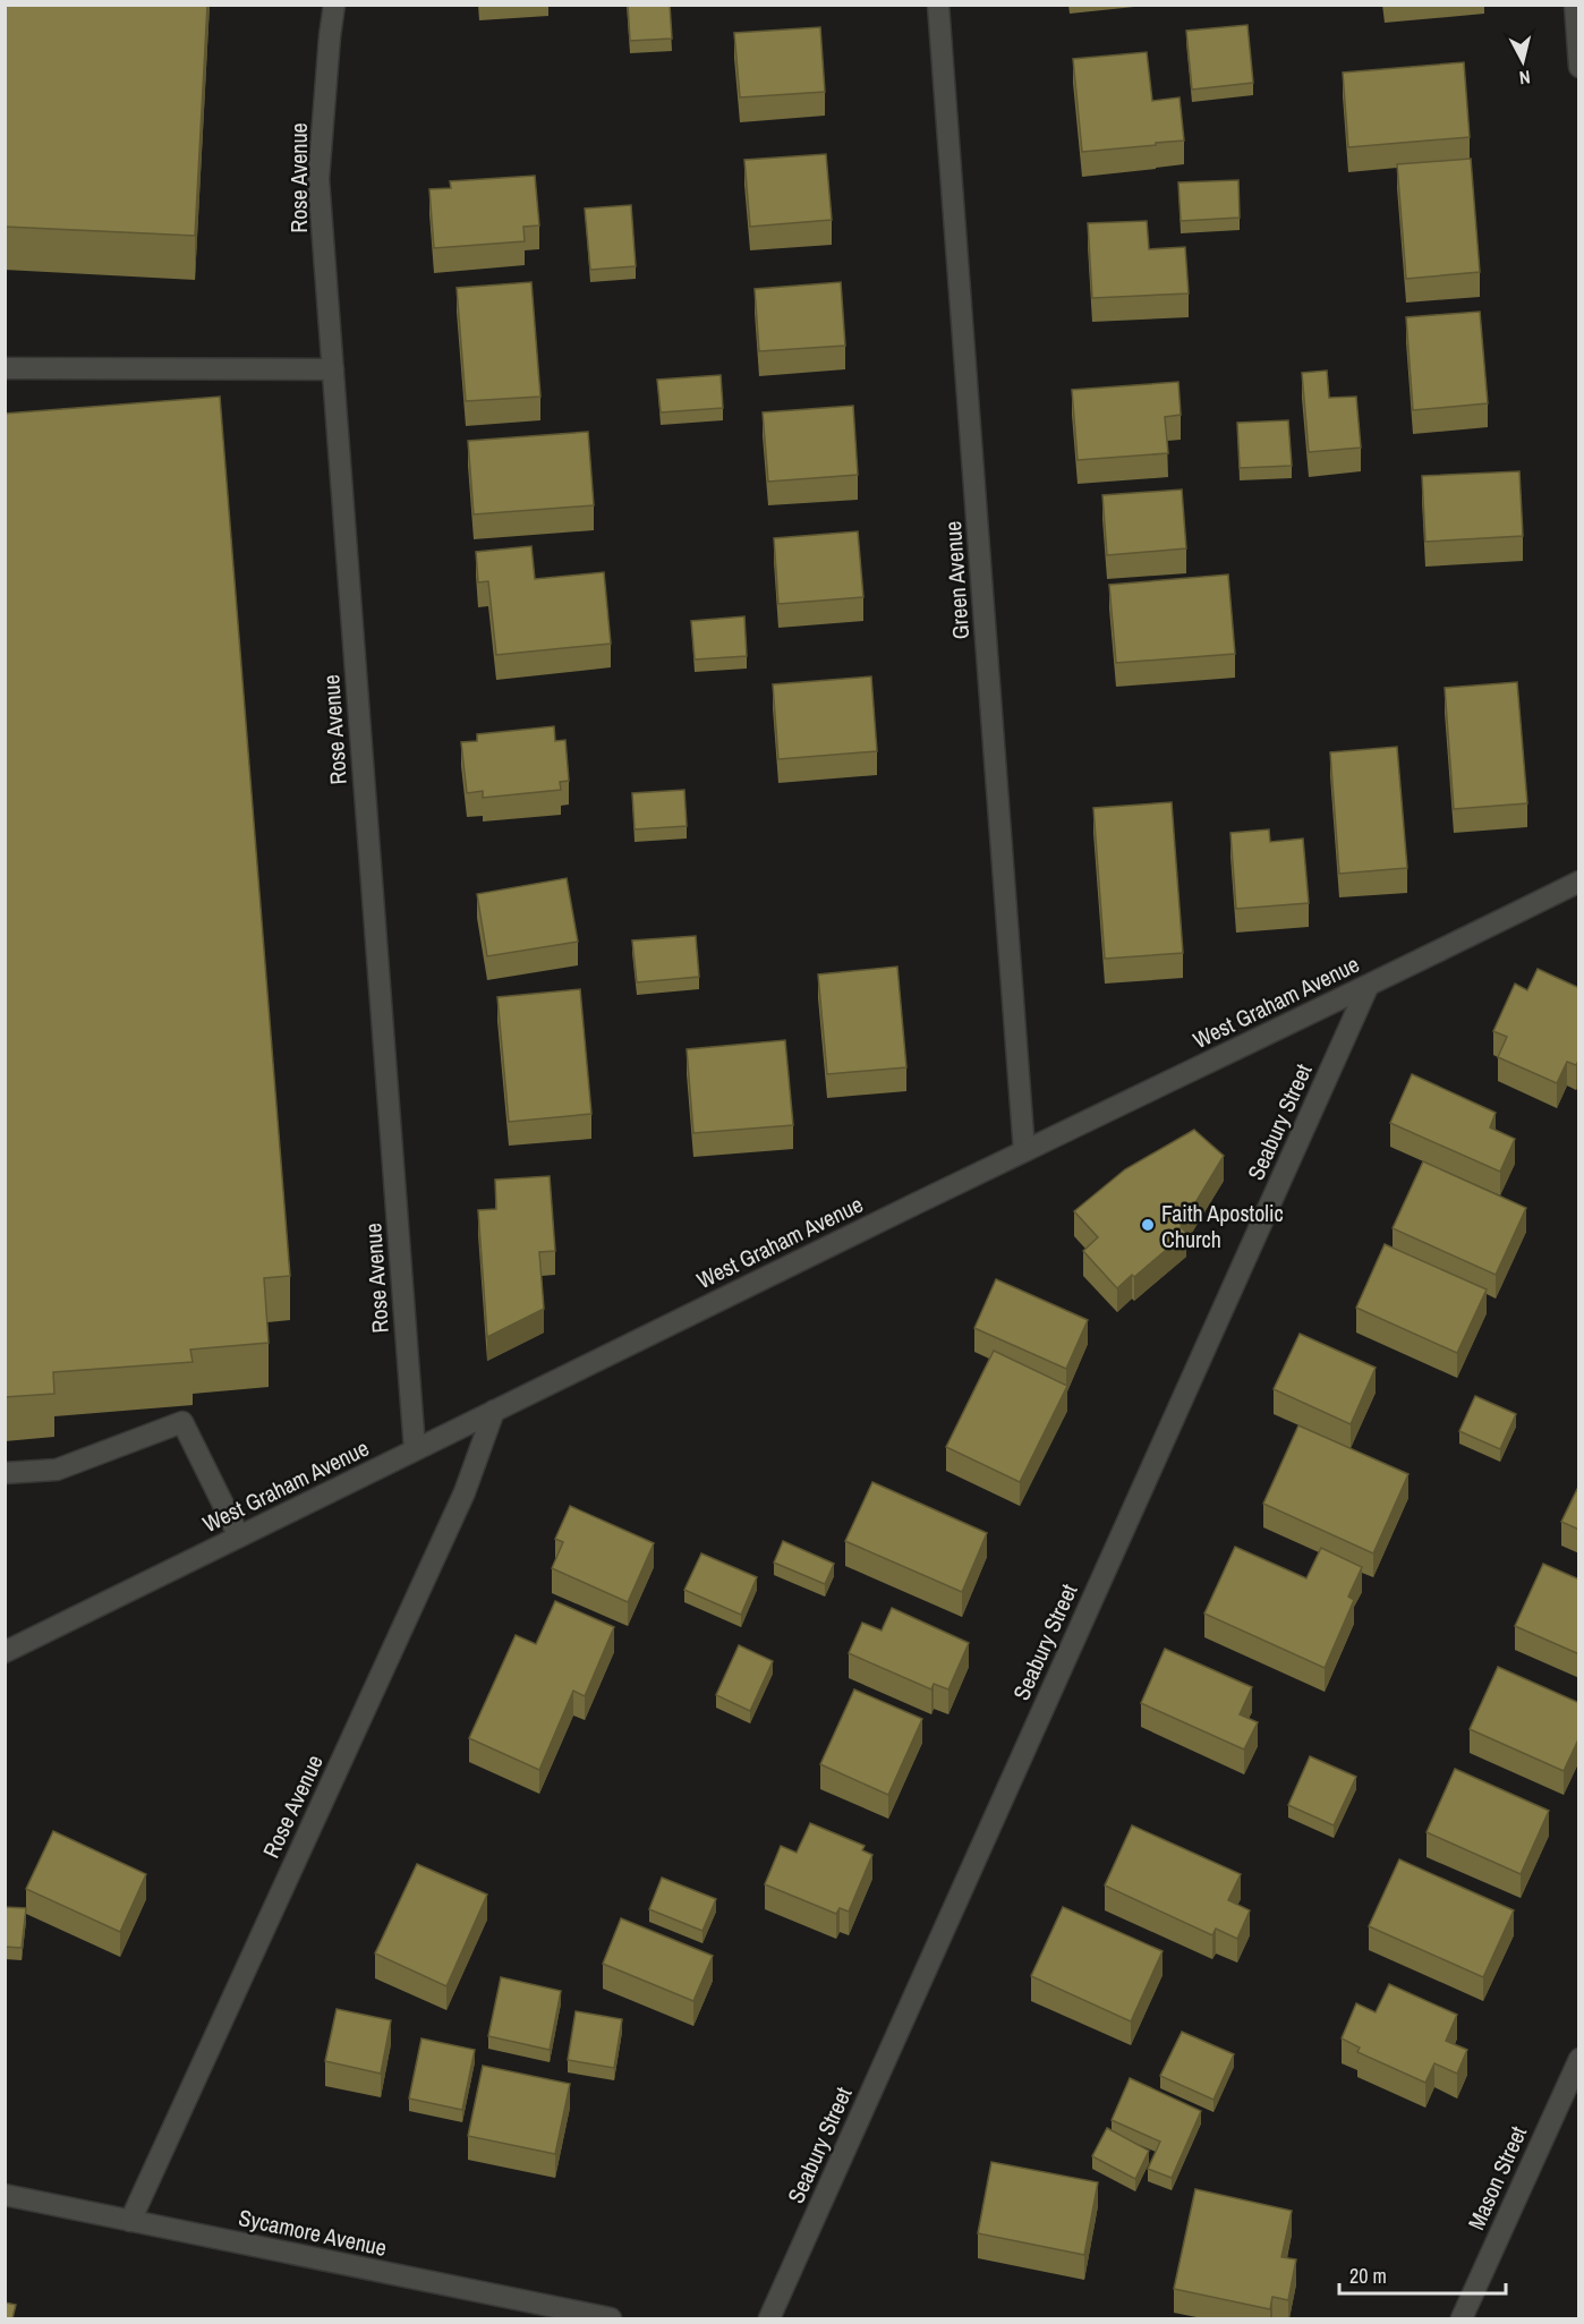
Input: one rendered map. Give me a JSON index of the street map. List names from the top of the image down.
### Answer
{
  "streets": {
    "street": [
      "Rose Avenue",
      "Green Avenue",
      "West Graham Avenue",
      "Seabury Street",
      "Mason Street",
      "Sycamore Avenue"
    ]
  },
  "crossings": [
    ["Rose Avenue", "West Graham Avenue"],
    ["Rose Avenue", "Sycamore Avenue"],
    ["Green Avenue", "West Graham Avenue"],
    ["West Graham Avenue", "Seabury Street"]
  ],
  "places": ["Faith Apostolic Church"],
  "scale_bar": "20 m",
  "north": "bottom"
}
